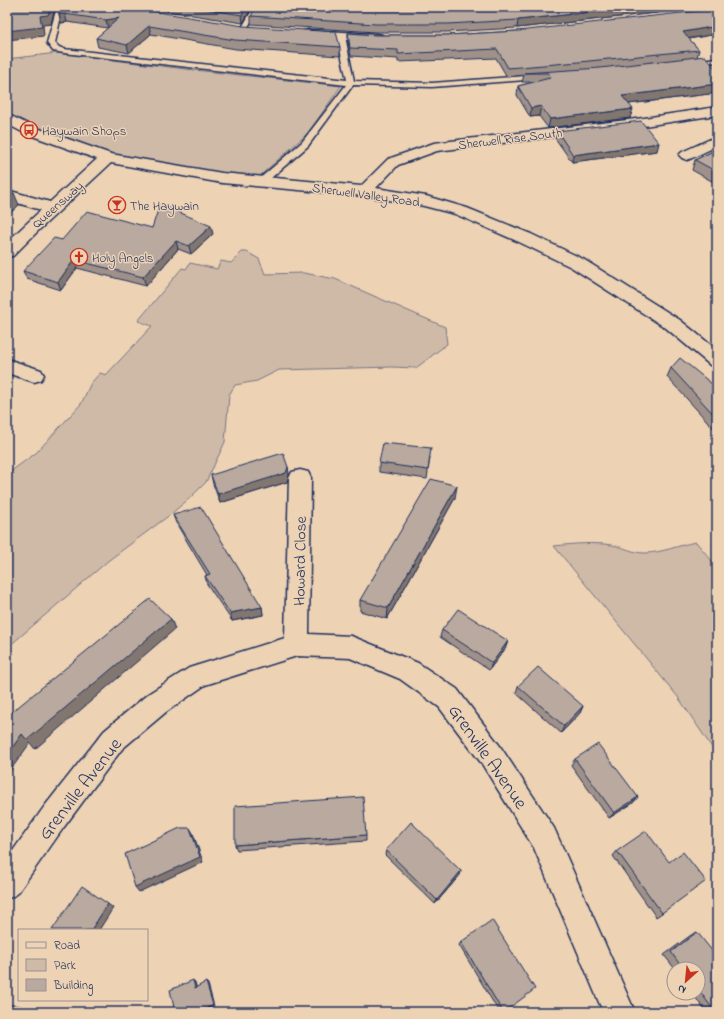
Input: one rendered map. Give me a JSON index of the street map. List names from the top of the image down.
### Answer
{
  "streets": {
    "street": [
      "Sherwell Rise South",
      "Sherwell Valley Road",
      "Queensway",
      "Howard Close",
      "Grenville Avenue"
    ]
  },
  "crossings": [
    ["Sherwell Rise South", "Sherwell Valley Road"],
    ["Sherwell Valley Road", "Queensway"],
    ["Howard Close", "Grenville Avenue"]
  ],
  "places": {
    "bus stop": ["Haywain Shops"],
    "bar": ["The Haywain"],
    "church": ["Holy Angels"]
  },
  "legend": ["Road", "Park", "Building"],
  "north": "bottom left"
}
